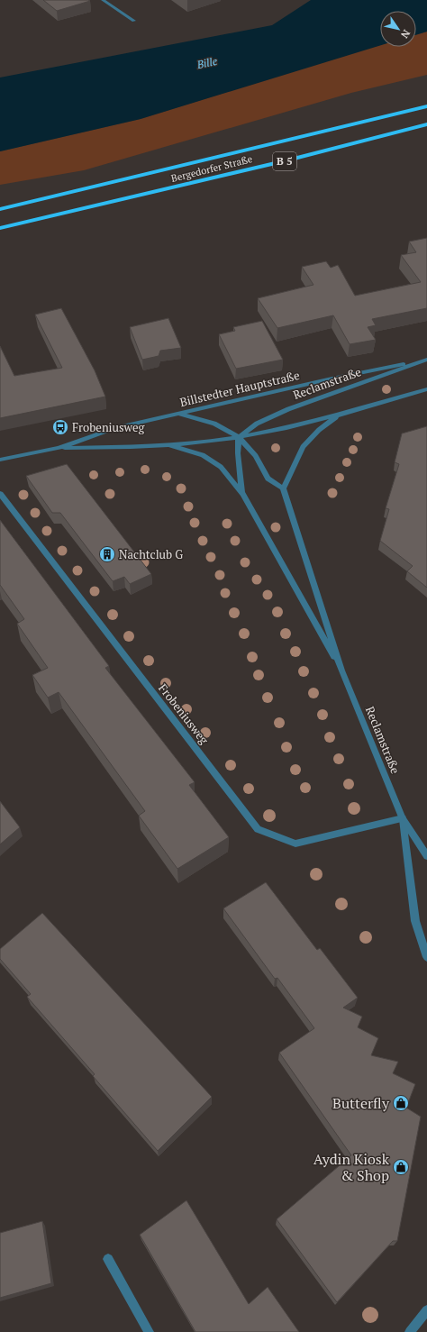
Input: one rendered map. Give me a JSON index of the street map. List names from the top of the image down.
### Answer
{
  "streets": {
    "highway": ["B 5", "Bergedorfer Straße"],
    "street": ["Reclamstraße", "Billstedter Hauptstraße", "Frobeniusweg"]
  },
  "crossings": [
    ["Reclamstraße", "Billstedter Hauptstraße"],
    ["Reclamstraße", "Frobeniusweg"]
  ],
  "water": ["Bille"],
  "places": {
    "bus stop": ["Frobeniusweg"],
    "building": ["Nachtclub G"],
    "shop": ["Butterfly", "Aydin Kiosk & Shop"]
  },
  "north": "bottom right"
}
